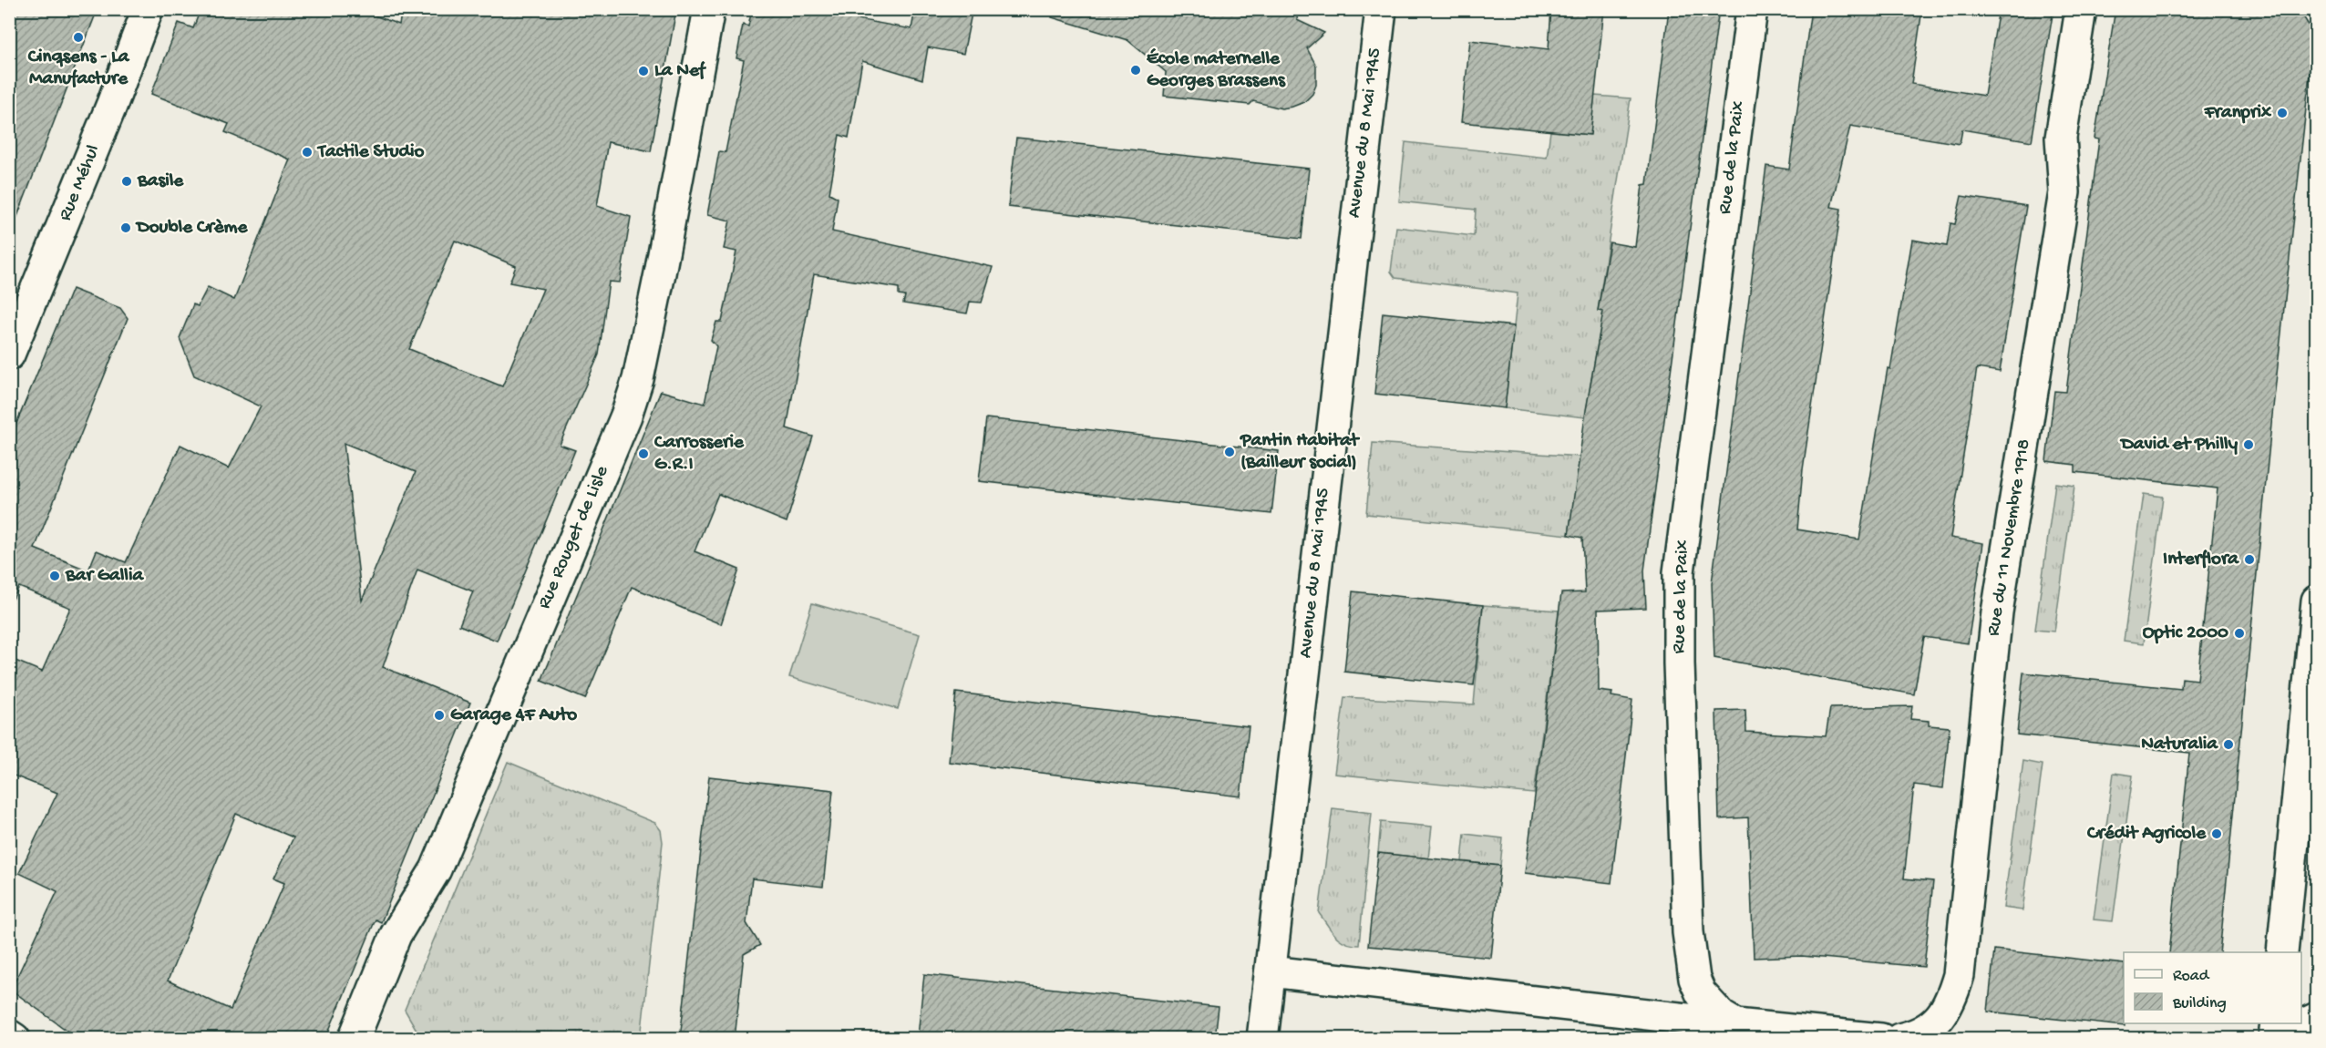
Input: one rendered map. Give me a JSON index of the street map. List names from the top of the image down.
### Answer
{
  "streets": {
    "street": [
      "Avenue du 8 Mai 1945",
      "Rue de la Paix",
      "Rue Méhul",
      "Rue Rouget de Lisle",
      "Rue du 11 Novembre 1918"
    ]
  },
  "places": [
    "Cinqsens - La Manufacture",
    "École maternelle Georges Brassens",
    "La Nef",
    "Franprix",
    "Tactile Studio",
    "Basile",
    "Double Crème",
    "David et Philly",
    "Pantin Habitat (Bailleur social)",
    "Carrosserie G.R.I",
    "Interflora",
    "Bar Gallia",
    "Optic 2000",
    "Garage 4F Auto",
    "Naturalia",
    "Crédit Agricole"
  ],
  "legend": ["Road", "Building"]
}
